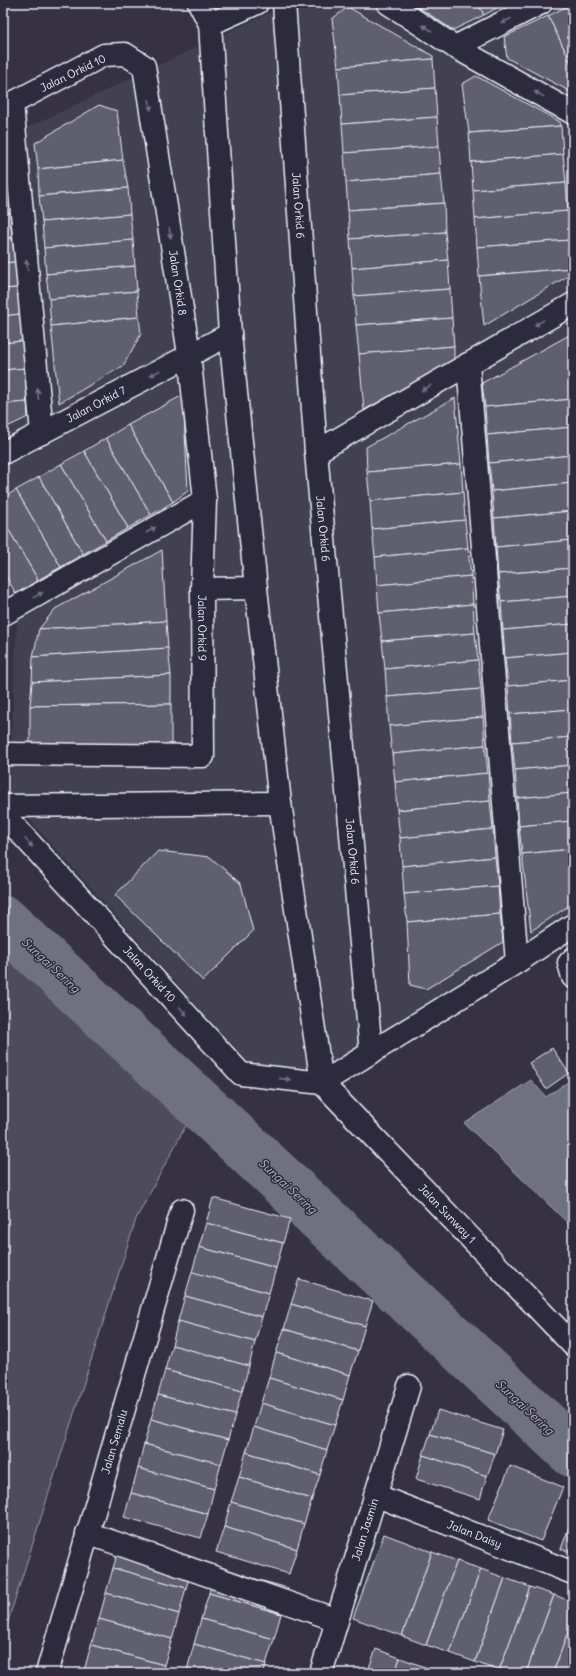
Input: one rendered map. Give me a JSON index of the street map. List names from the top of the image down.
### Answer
{
  "streets": {
    "street": [
      "Jalan Orkid 10",
      "Jalan Orkid 6",
      "Jalan Orkid 8",
      "Jalan Orkid 7",
      "Jalan Orkid 9",
      "Jalan Sunway 1",
      "Jalan Semalu",
      "Jalan Jasmin",
      "Jalan Daisy"
    ]
  },
  "crossings": [
    ["Jalan Orkid 10", "Jalan Orkid 8"],
    ["Jalan Orkid 10", "Jalan Sunway 1"],
    ["Jalan Orkid 8", "Jalan Orkid 7"],
    ["Jalan Orkid 8", "Jalan Orkid 9"],
    ["Jalan Jasmin", "Jalan Daisy"]
  ],
  "one_way": ["Jalan Orkid 10"],
  "water": ["Sungai Sering"]
}
